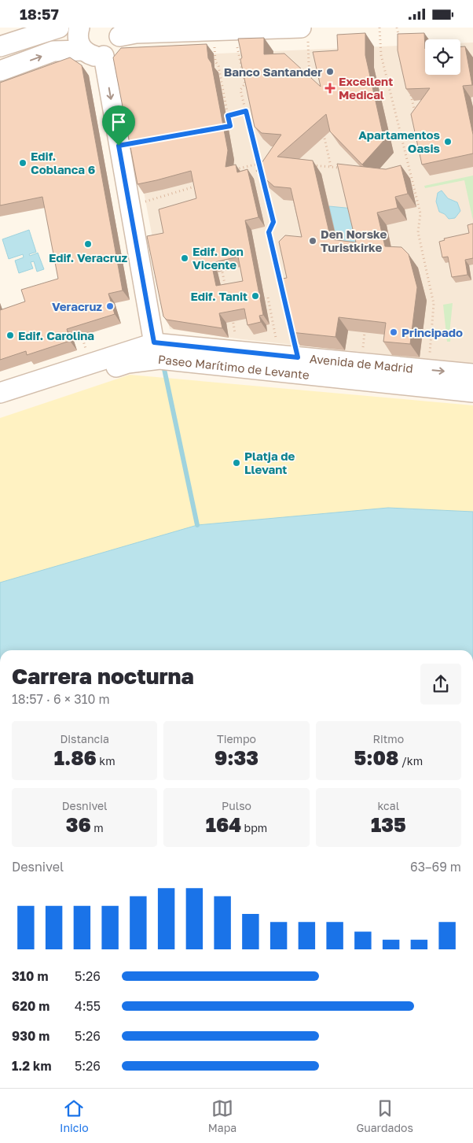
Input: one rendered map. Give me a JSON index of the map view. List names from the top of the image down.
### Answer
{
  "streets": {
    "street": ["Avenida de Madrid", "Paseo Marítimo de Levante"]
  },
  "places": {
    "other": [
      "Banco Santander",
      "Apartamentos Oasis",
      "Edif. Coblanca 6",
      "Den Norske Turistkirke",
      "Edif. Veracruz",
      "Edif. Don Vicente",
      "Edif. Tanit",
      "Veracruz",
      "Principado",
      "Edif. Carolina",
      "Platja de Llevant"
    ],
    "health": ["Excellent Medical"]
  },
  "page": {
    "status": "18:57",
    "heading": ["Carrera nocturna", "18:57 · 6 × 310 m"],
    "stats": [
      ["Distancia", "1.86 km"],
      ["Tiempo", "9:33"],
      ["Ritmo", "5:08 /km"],
      ["Desnivel", "36 m"],
      ["Pulso", "164 bpm"],
      ["kcal", "135"]
    ],
    "chart": ["Desnivel", "63–69 m"],
    "list": [
      {
        "name": "310 m",
        "note": "5:26"
      },
      {
        "name": "620 m",
        "note": "4:55"
      },
      {
        "name": "930 m",
        "note": "5:26"
      },
      {
        "name": "1.2 km",
        "note": "5:26"
      }
    ],
    "tabs": ["Inicio", "Mapa", "Guardados"]
  }
}
